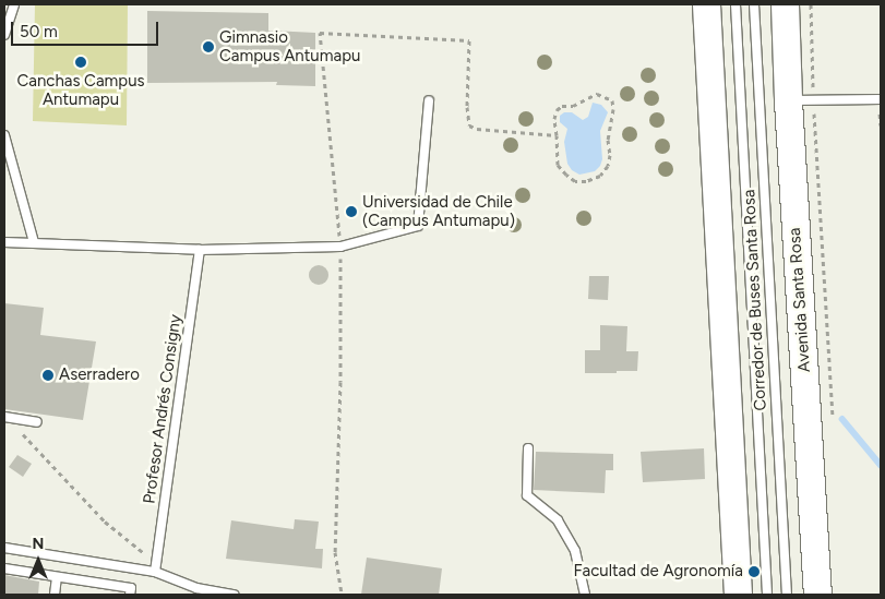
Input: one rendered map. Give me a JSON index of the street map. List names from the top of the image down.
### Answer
{
  "streets": {
    "main road": ["Avenida Santa Rosa"],
    "lane": ["Corredor de Buses Santa Rosa", "Profesor Andrés Consigny"]
  },
  "places": [
    "Gimnasio Campus Antumapu",
    "Canchas Campus Antumapu",
    "Universidad de Chile (Campus Antumapu)",
    "Aserradero",
    "Facultad de Agronomía"
  ],
  "scale_bar": "50 m",
  "north": "top"
}
